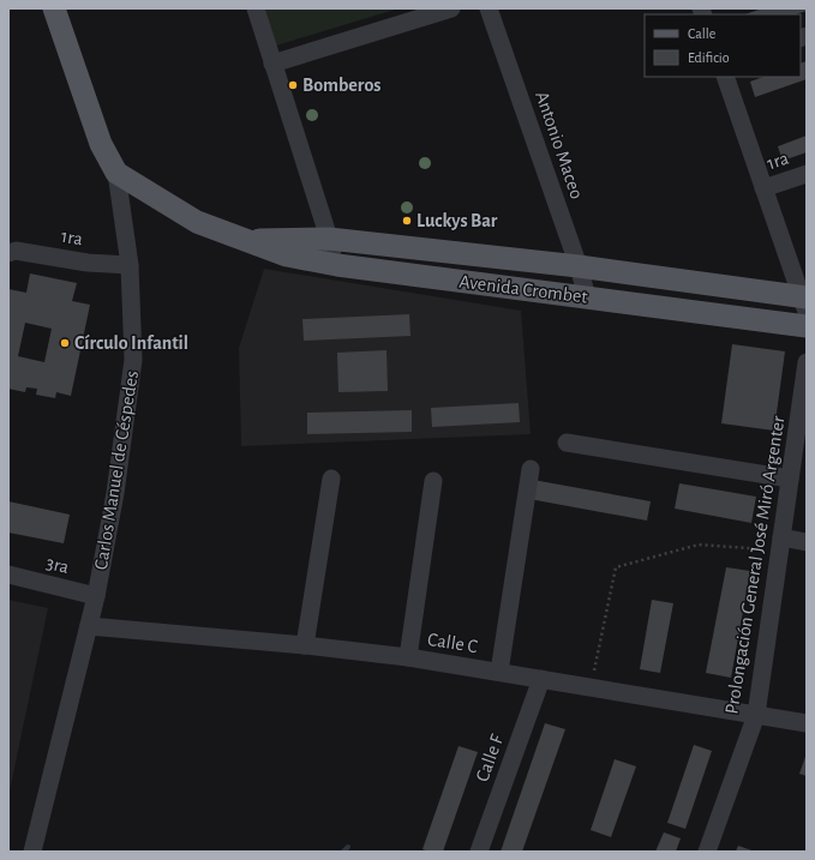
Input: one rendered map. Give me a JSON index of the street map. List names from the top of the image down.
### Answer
{
  "streets": {
    "main road": ["Avenida Crombet", "Carlos Manuel de Céspedes"],
    "street": [
      "Antonio Maceo",
      "1ra",
      "3ra",
      "Prolongación General José Miró Argenter",
      "Calle C",
      "Calle F"
    ]
  },
  "crossings": [
    ["Antonio Maceo", "Avenida Crombet"],
    ["1ra", "Carlos Manuel de Céspedes"],
    ["Avenida Crombet", "Carlos Manuel de Céspedes"],
    ["Carlos Manuel de Céspedes", "3ra"],
    ["Carlos Manuel de Céspedes", "Calle C"],
    ["Prolongación General José Miró Argenter", "Calle C"],
    ["Calle C", "Calle F"]
  ],
  "places": ["Bomberos", "Luckys Bar", "Círculo Infantil"],
  "legend": ["Calle", "Edificio"]
}
